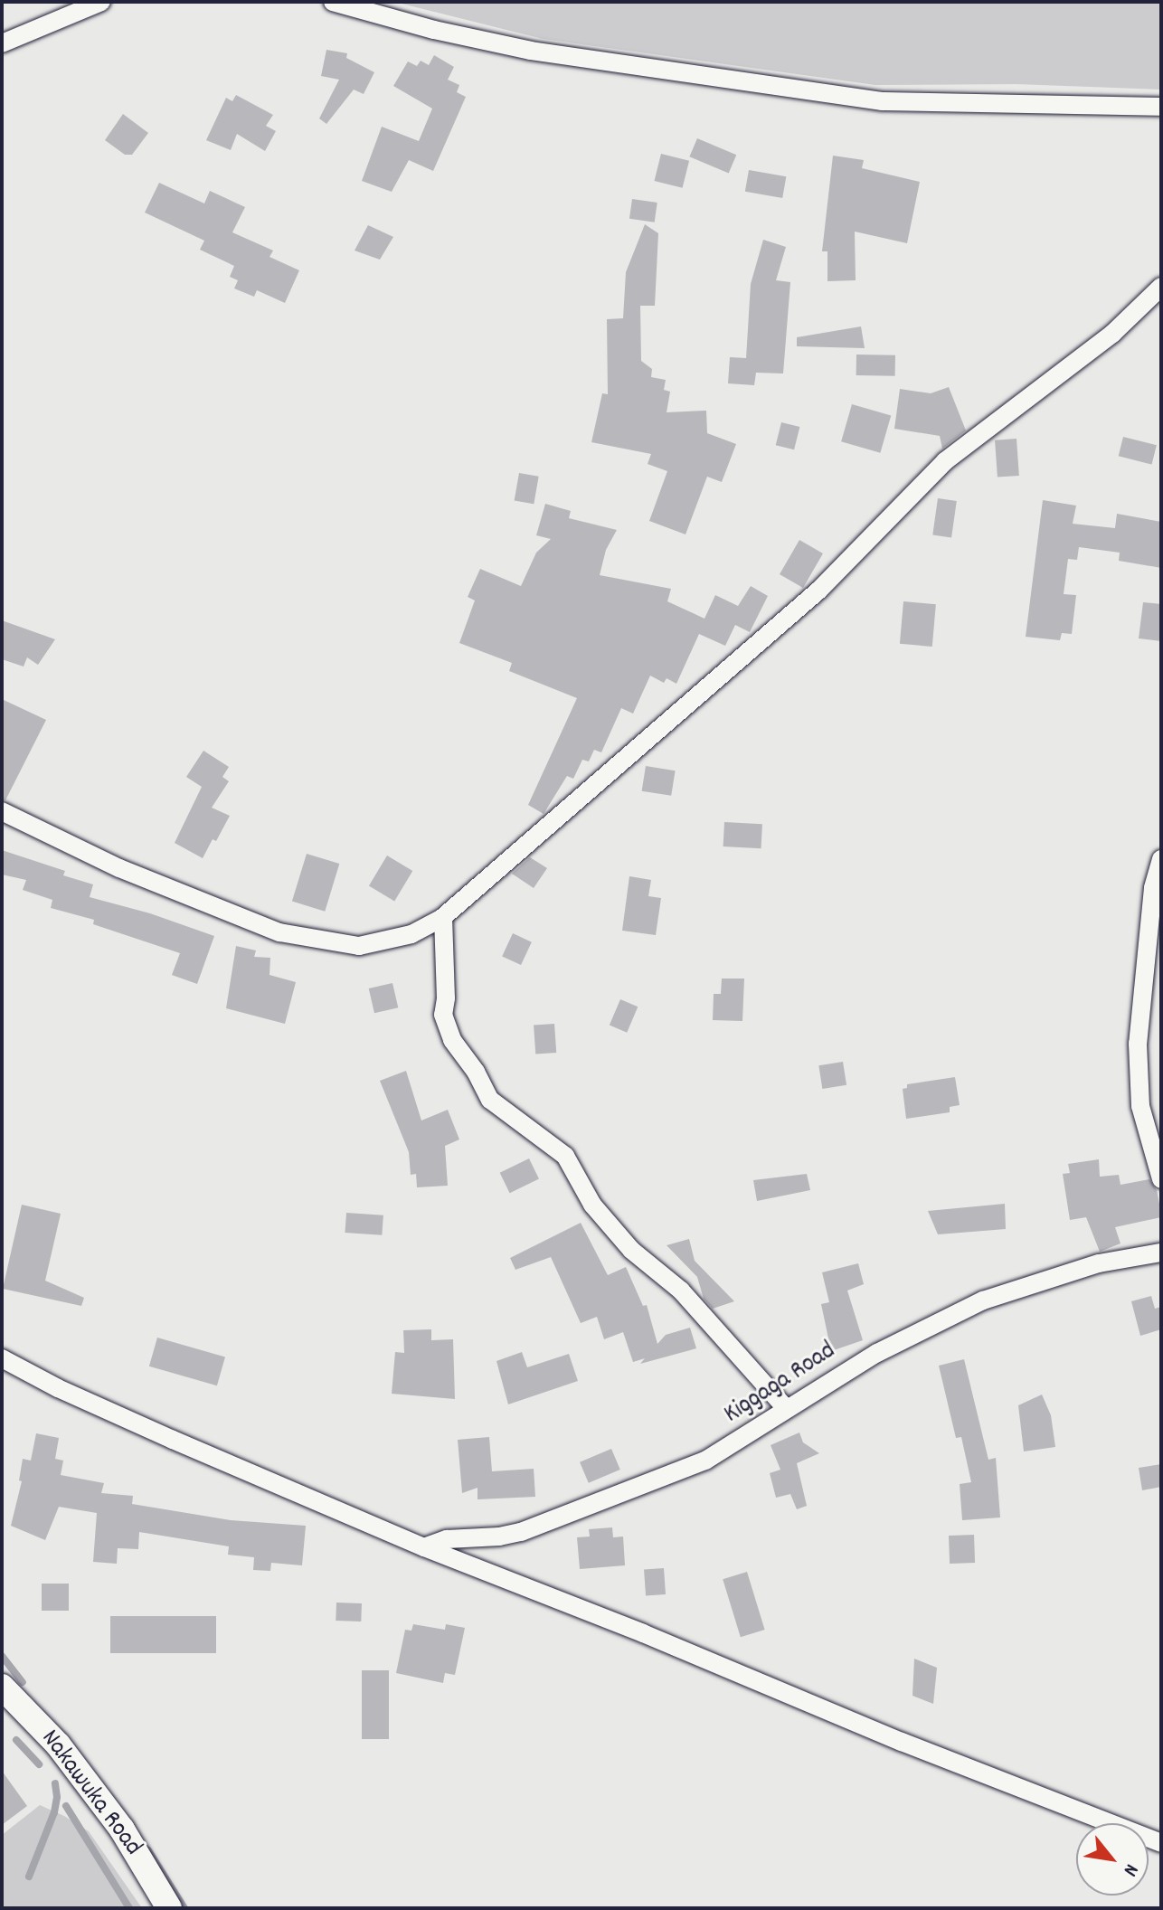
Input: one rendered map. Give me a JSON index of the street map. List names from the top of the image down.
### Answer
{
  "streets": {
    "main road": ["Nakawuka Road"],
    "street": ["Kiggaga Road"]
  },
  "north": "bottom right"
}
